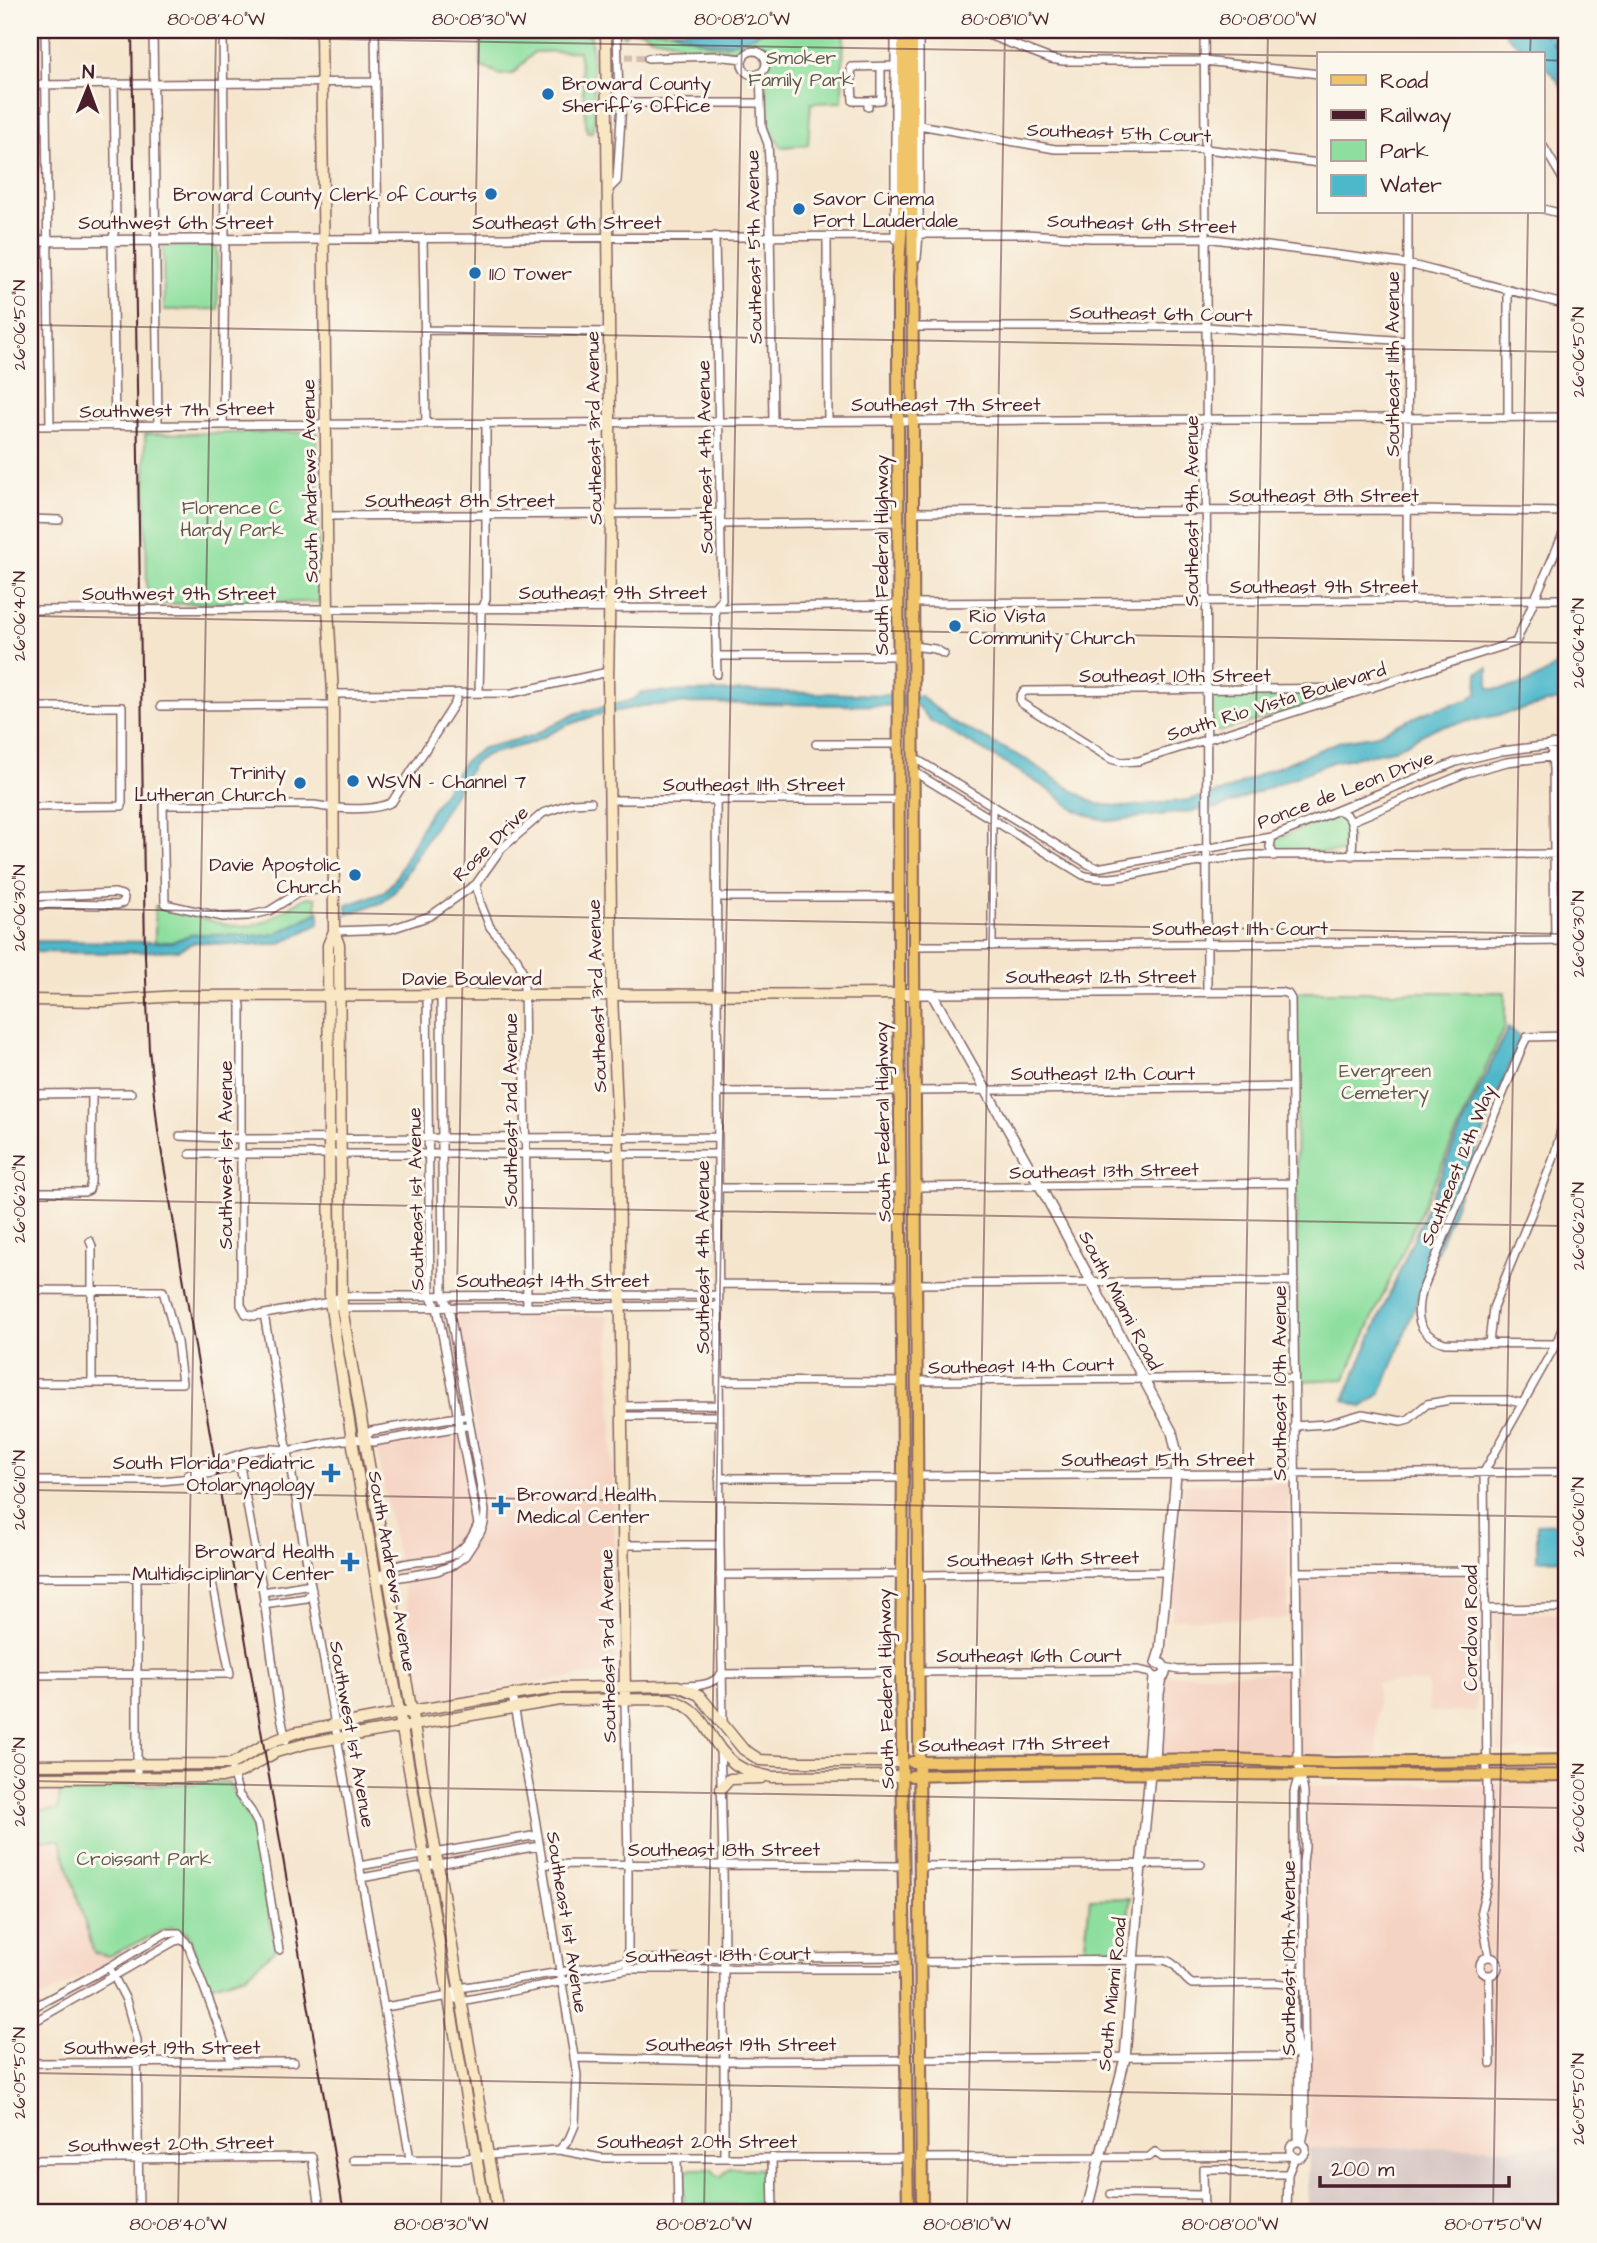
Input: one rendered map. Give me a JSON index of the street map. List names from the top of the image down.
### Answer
{
  "streets": {
    "main road": [
      "Southeast 3rd Avenue",
      "South Andrews Avenue",
      "South Federal Highway",
      "Davie Boulevard",
      "Southeast 17th Street"
    ],
    "street": [
      "Southeast 5th Court",
      "Southwest 6th Street",
      "Southeast 6th Street",
      "Southeast 5th Avenue",
      "Southeast 6th Court",
      "Southeast 11th Avenue",
      "Southeast 7th Street",
      "Southwest 7th Street",
      "Southeast 4th Avenue",
      "Southeast 8th Street",
      "Southeast 9th Avenue",
      "Southeast 9th Street",
      "Southwest 9th Street",
      "Southeast 10th Street",
      "South Rio Vista Boulevard",
      "Southeast 11th Street",
      "Ponce de Leon Drive",
      "Rose Drive",
      "Southeast 11th Court",
      "Southeast 12th Street",
      "Southeast 12th Court",
      "Southeast 2nd Avenue",
      "Southwest 1st Avenue",
      "Southeast 12th Way",
      "Southeast 13th Street",
      "Southeast 1st Avenue",
      "Southeast 14th Street",
      "South Miami Road",
      "Southeast 14th Court",
      "Southeast 10th Avenue",
      "Southeast 15th Street",
      "Southeast 16th Street",
      "Cordova Road",
      "Southeast 16th Court",
      "Southeast 18th Street",
      "Southeast 18th Court",
      "Southeast 19th Street",
      "Southwest 19th Street",
      "Southeast 20th Street",
      "Southwest 20th Street"
    ]
  },
  "crossings": [
    ["Southeast 5th Court", "Southeast 9th Avenue"],
    ["Southwest 6th Street", "Southeast 6th Street"],
    ["Southwest 6th Street", "South Andrews Avenue"],
    ["Southeast 6th Street", "Southeast 5th Avenue"],
    ["Southeast 6th Street", "Southeast 11th Avenue"],
    ["Southeast 6th Street", "Southeast 3rd Avenue"],
    ["Southeast 6th Street", "Southeast 4th Avenue"],
    ["Southeast 6th Street", "South Andrews Avenue"],
    ["Southeast 6th Street", "Southeast 9th Avenue"],
    ["Southeast 5th Avenue", "Southeast 7th Street"],
    ["Southeast 6th Court", "Southeast 11th Avenue"],
    ["Southeast 6th Court", "Southeast 9th Avenue"],
    ["Southeast 6th Court", "South Federal Highway"],
    ["Southeast 11th Avenue", "Southeast 7th Street"],
    ["Southeast 11th Avenue", "Southeast 8th Street"],
    ["Southeast 11th Avenue", "Southeast 9th Street"],
    ["Southeast 7th Street", "Southwest 7th Street"],
    ["Southeast 7th Street", "Southeast 3rd Avenue"],
    ["Southeast 7th Street", "Southeast 4th Avenue"],
    ["Southeast 7th Street", "South Andrews Avenue"],
    ["Southeast 7th Street", "Southeast 9th Avenue"],
    ["Southeast 7th Street", "South Federal Highway"],
    ["Southwest 7th Street", "South Andrews Avenue"],
    ["Southeast 3rd Avenue", "Southeast 8th Street"],
    ["Southeast 3rd Avenue", "Southeast 9th Street"],
    ["Southeast 3rd Avenue", "Southeast 11th Street"],
    ["Southeast 3rd Avenue", "Davie Boulevard"],
    ["Southeast 3rd Avenue", "Southeast 14th Street"],
    ["Southeast 3rd Avenue", "Southeast 17th Street"],
    ["Southeast 3rd Avenue", "Southeast 18th Street"],
    ["Southeast 3rd Avenue", "Southeast 18th Court"],
    ["Southeast 4th Avenue", "Southeast 8th Street"],
    ["Southeast 4th Avenue", "Southeast 9th Street"],
    ["Southeast 4th Avenue", "Southeast 11th Street"],
    ["Southeast 4th Avenue", "Davie Boulevard"],
    ["Southeast 4th Avenue", "Southeast 14th Street"],
    ["Southeast 4th Avenue", "Southeast 14th Court"],
    ["Southeast 4th Avenue", "Southeast 17th Street"],
    ["South Andrews Avenue", "Southeast 8th Street"],
    ["South Andrews Avenue", "Southeast 9th Street"],
    ["South Andrews Avenue", "Southwest 9th Street"],
    ["South Andrews Avenue", "Rose Drive"],
    ["South Andrews Avenue", "Davie Boulevard"],
    ["South Andrews Avenue", "Southeast 14th Street"],
    ["South Andrews Avenue", "Southeast 17th Street"],
    ["South Andrews Avenue", "Southeast 18th Court"],
    ["South Andrews Avenue", "Southeast 20th Street"],
    ["Southeast 8th Street", "Southeast 9th Avenue"],
    ["Southeast 8th Street", "South Federal Highway"],
    ["Southeast 9th Avenue", "Southeast 9th Street"],
    ["Southeast 9th Avenue", "Southeast 10th Street"],
    ["Southeast 9th Avenue", "South Rio Vista Boulevard"],
    ["Southeast 9th Avenue", "Ponce de Leon Drive"],
    ["Southeast 9th Avenue", "Southeast 11th Court"],
    ["Southeast 9th Avenue", "Southeast 12th Street"],
    ["South Federal Highway", "Southeast 9th Street"],
    ["South Federal Highway", "Southeast 11th Street"],
    ["South Federal Highway", "Ponce de Leon Drive"],
    ["South Federal Highway", "Southeast 11th Court"],
    ["South Federal Highway", "Southeast 12th Street"],
    ["South Federal Highway", "Davie Boulevard"],
    ["South Federal Highway", "Southeast 12th Court"],
    ["South Federal Highway", "Southeast 13th Street"],
    ["South Federal Highway", "Southeast 14th Court"],
    ["South Federal Highway", "Southeast 15th Street"],
    ["South Federal Highway", "Southeast 16th Street"],
    ["South Federal Highway", "Southeast 16th Court"],
    ["South Federal Highway", "Southeast 17th Street"],
    ["South Federal Highway", "Southeast 18th Street"],
    ["South Federal Highway", "Southeast 18th Court"],
    ["South Federal Highway", "Southeast 19th Street"],
    ["South Federal Highway", "Southeast 20th Street"],
    ["Southeast 9th Street", "Southwest 9th Street"],
    ["Southeast 9th Street", "South Rio Vista Boulevard"],
    ["Southeast 10th Street", "South Rio Vista Boulevard"],
    ["Rose Drive", "Southeast 2nd Avenue"],
    ["Southeast 12th Street", "Davie Boulevard"],
    ["Southeast 12th Street", "South Miami Road"],
    ["Southeast 12th Street", "Southeast 10th Avenue"],
    ["Davie Boulevard", "Southeast 2nd Avenue"],
    ["Davie Boulevard", "Southwest 1st Avenue"],
    ["Davie Boulevard", "Southeast 1st Avenue"],
    ["Southeast 12th Court", "South Miami Road"],
    ["Southeast 12th Court", "Southeast 10th Avenue"],
    ["Southeast 2nd Avenue", "Southeast 14th Street"],
    ["Southwest 1st Avenue", "Southeast 17th Street"],
    ["Southeast 13th Street", "South Miami Road"],
    ["Southeast 13th Street", "Southeast 10th Avenue"],
    ["Southeast 1st Avenue", "Southeast 14th Street"],
    ["Southeast 1st Avenue", "Southeast 17th Street"],
    ["Southeast 1st Avenue", "Southeast 18th Street"],
    ["Southeast 1st Avenue", "Southeast 18th Court"],
    ["Southeast 1st Avenue", "Southeast 19th Street"],
    ["Southeast 1st Avenue", "Southeast 20th Street"],
    ["South Miami Road", "Southeast 14th Court"],
    ["South Miami Road", "Southeast 15th Street"],
    ["South Miami Road", "Southeast 16th Street"],
    ["South Miami Road", "Southeast 16th Court"],
    ["South Miami Road", "Southeast 17th Street"],
    ["Southeast 14th Court", "Southeast 10th Avenue"],
    ["Southeast 10th Avenue", "Southeast 15th Street"],
    ["Southeast 10th Avenue", "Southeast 16th Court"],
    ["Southeast 10th Avenue", "Southeast 17th Street"],
    ["Southeast 15th Street", "Cordova Road"],
    ["Cordova Road", "Southeast 17th Street"]
  ],
  "parks": [
    "Smoker Family Park",
    "Florence C Hardy Park",
    "Evergreen Cemetery",
    "Croissant Park"
  ],
  "places": {
    "other": [
      "Broward County Sheriff's Office",
      "Broward County Clerk of Courts",
      "Savor Cinema Fort Lauderdale",
      "110 Tower",
      "Rio Vista Community Church",
      "WSVN - Channel 7",
      "Trinity Lutheran Church",
      "Davie Apostolic Church"
    ],
    "health": ["South Florida Pediatric Otolaryngology", "Broward Health Medical Center", "Broward Health Multidisciplinary Center"]
  },
  "legend": [
    "Road",
    "Railway",
    "Park",
    "Water"
  ],
  "scale_bar": "200 m",
  "north": "top",
  "coordinates": [
    "80°08'40\"W",
    "80°08'30\"W",
    "80°08'20\"W",
    "80°08'10\"W",
    "80°08'00\"W",
    "26°06'50\"N",
    "26°06'40\"N",
    "26°06'30\"N",
    "26°06'20\"N",
    "26°06'10\"N",
    "26°06'00\"N",
    "26°05'50\"N",
    "80°07'50\"W"
  ]
}
